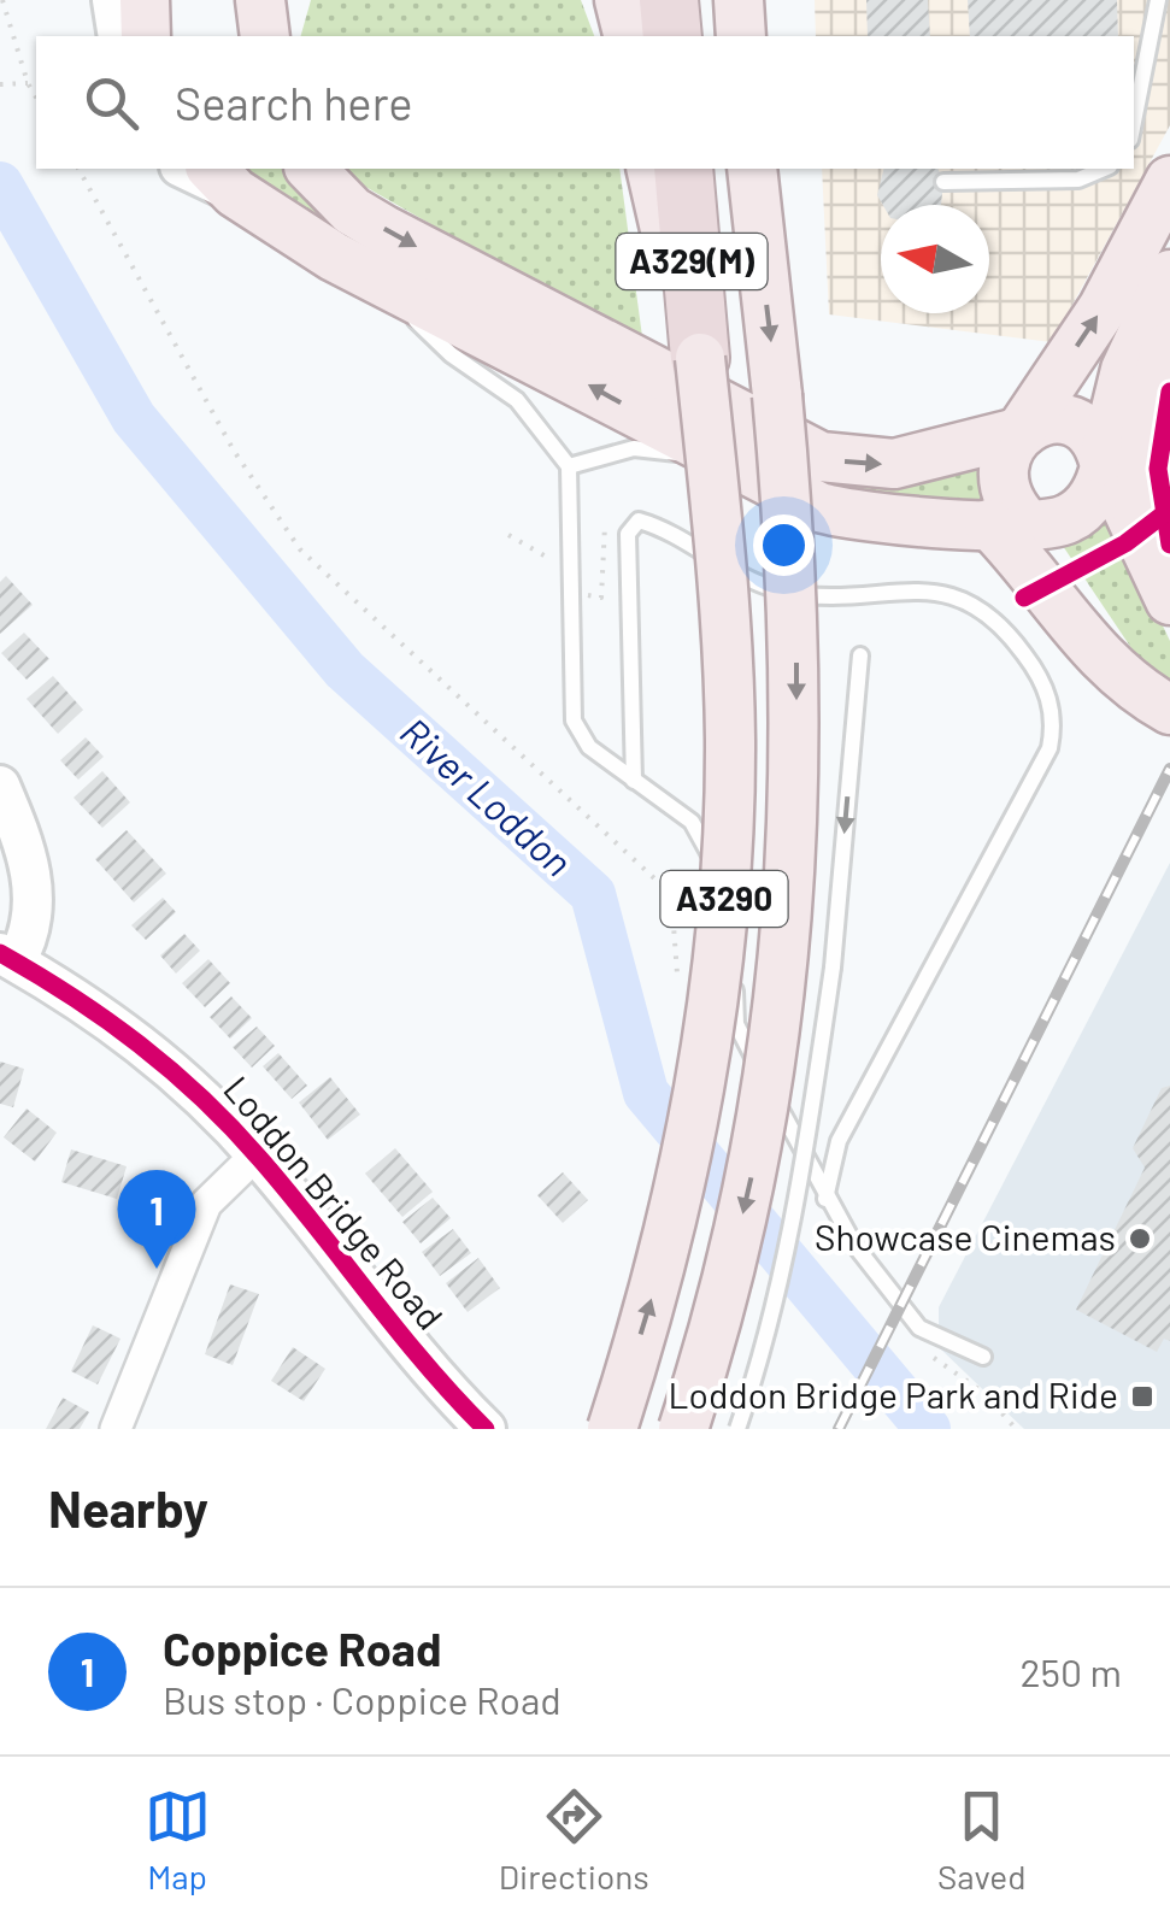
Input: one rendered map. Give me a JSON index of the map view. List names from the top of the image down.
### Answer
{
  "streets": {
    "highway": ["A329(M)"],
    "main road": ["A3290"],
    "street": ["Loddon Bridge Road"]
  },
  "crossings": [
    ["A329(M)", "A3290"]
  ],
  "water": ["River Loddon"],
  "places": {
    "other": ["Showcase Cinemas"],
    "transit": ["Loddon Bridge Park and Ride"]
  },
  "north": "left",
  "page": {
    "search": "Search here",
    "pins": "1",
    "heading": "Nearby",
    "list": [
      {
        "mark": "1",
        "name": "Coppice Road",
        "note": "Bus stop · Coppice Road",
        "value": "250 m"
      }
    ],
    "nav": ["Map", "Directions", "Saved"]
  }
}
